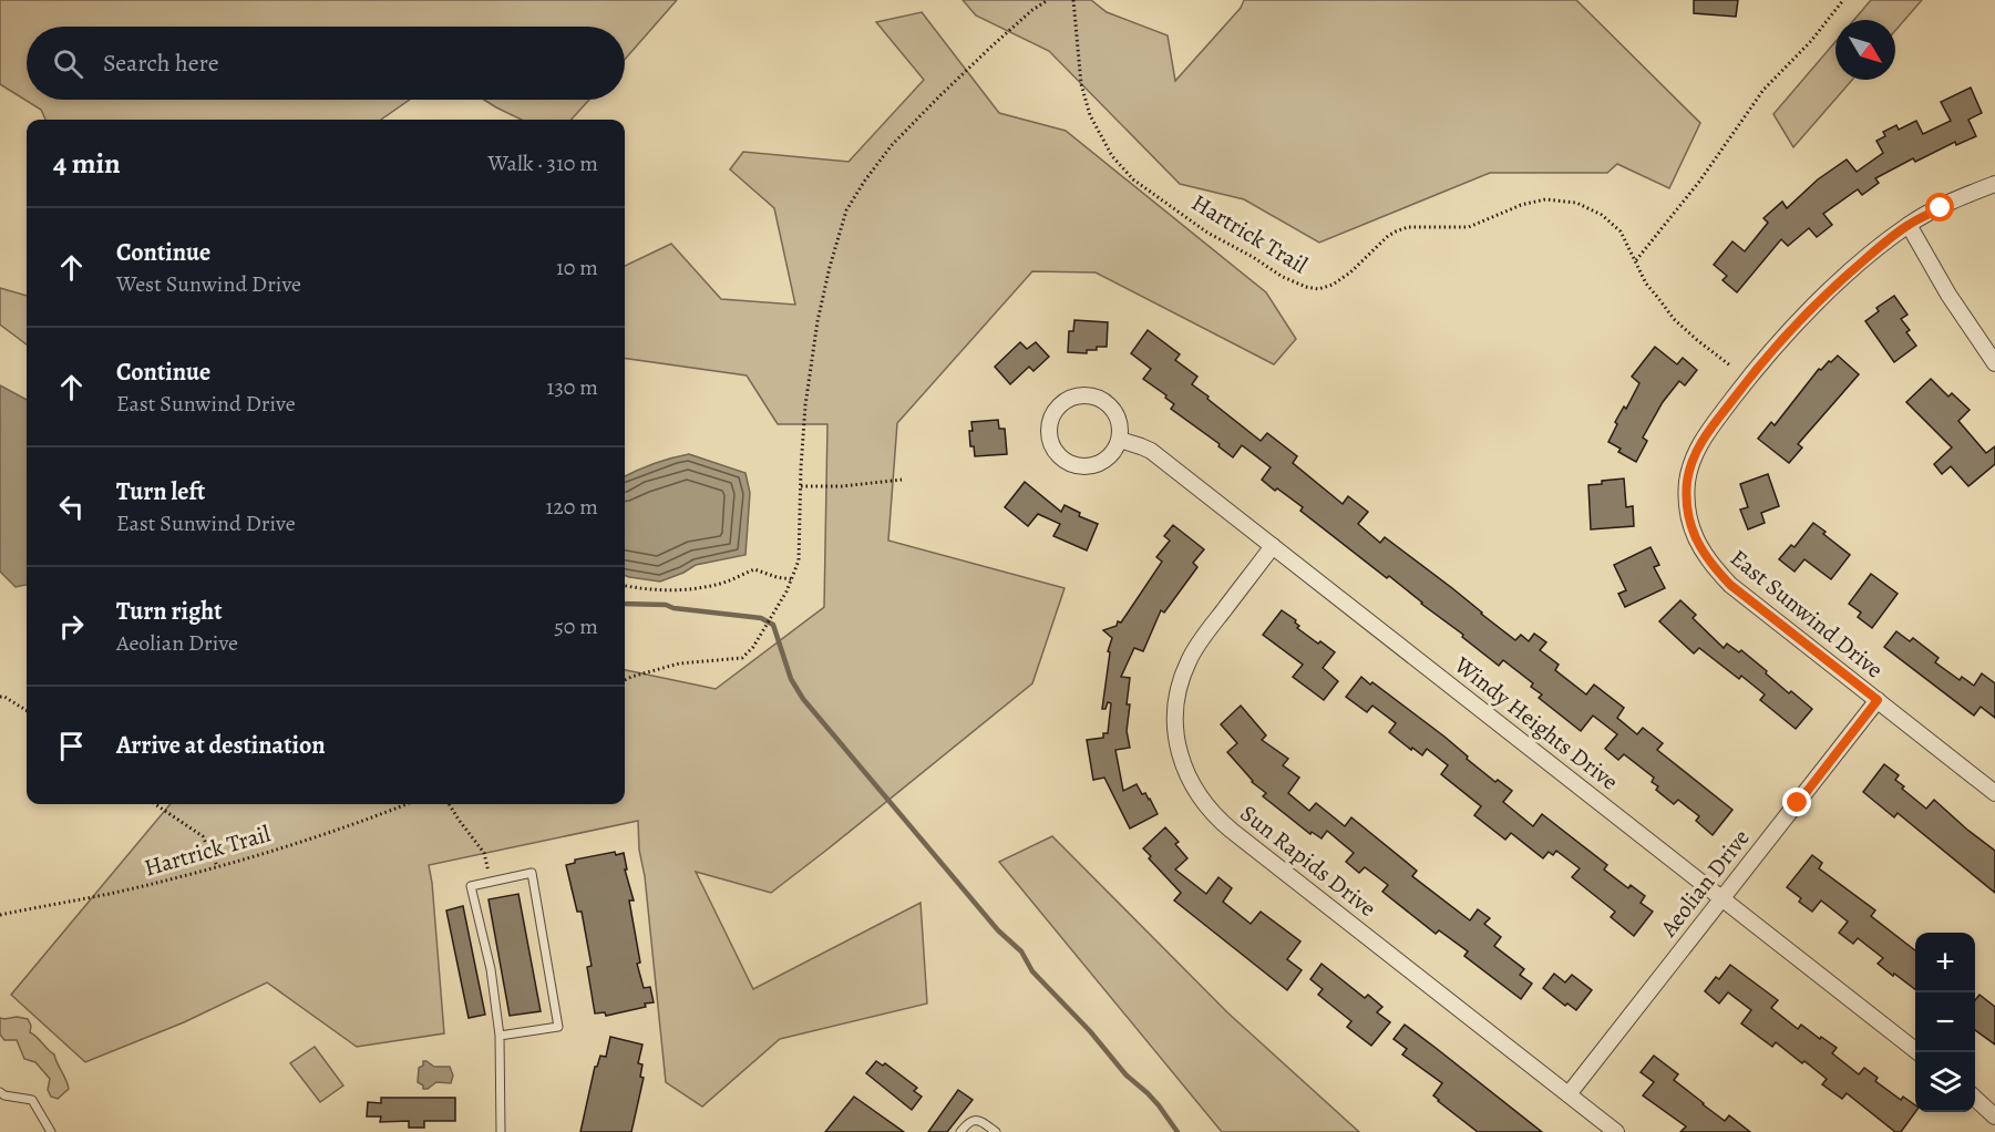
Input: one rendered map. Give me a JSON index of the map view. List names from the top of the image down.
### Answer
{
  "streets": {
    "street": [
      "East Sunwind Drive",
      "Windy Heights Drive",
      "Sun Rapids Drive",
      "Aeolian Drive"
    ],
    "path": ["Hartrick Trail"]
  },
  "crossings": [
    ["East Sunwind Drive", "Aeolian Drive"],
    ["Windy Heights Drive", "Sun Rapids Drive"],
    ["Windy Heights Drive", "Aeolian Drive"],
    ["Sun Rapids Drive", "Aeolian Drive"]
  ],
  "north": "bottom right",
  "page": {
    "search": "Search here",
    "heading": ["4 min", "Walk · 310 m"],
    "list": [
      ["Continue", "West Sunwind Drive", "10 m"],
      ["Continue", "East Sunwind Drive", "130 m"],
      ["Turn left", "East Sunwind Drive", "120 m"],
      ["Turn right", "Aeolian Drive", "50 m"],
      "Arrive at destination"
    ],
    "map_buttons": ["+", "−"]
  }
}
